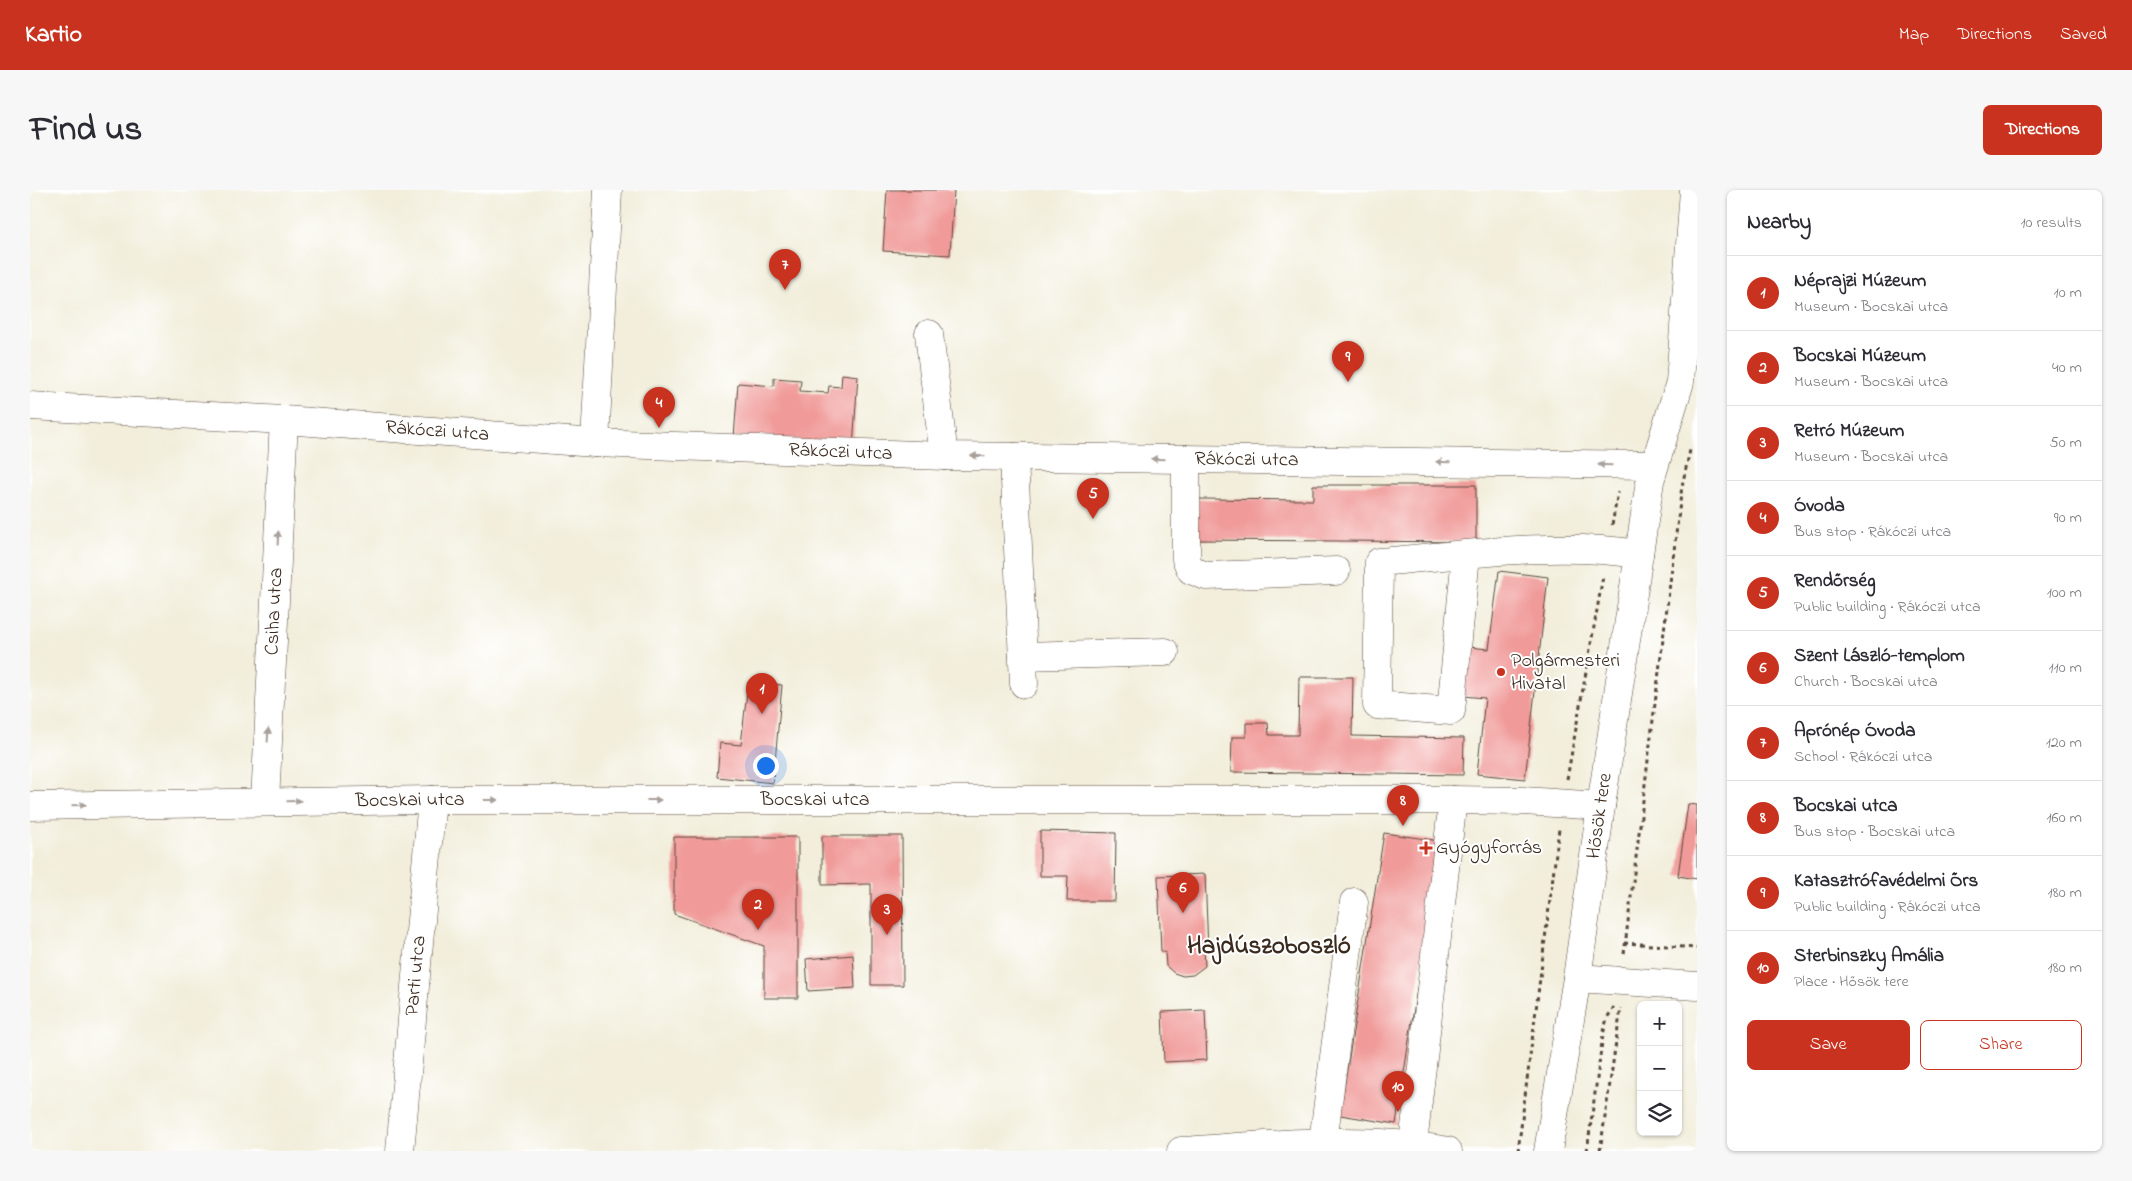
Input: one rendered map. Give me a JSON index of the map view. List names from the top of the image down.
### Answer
{
  "streets": {
    "street": [
      "Rákóczi utca",
      "Csiha utca",
      "Bocskai utca",
      "Hősök tere",
      "Parti utca"
    ]
  },
  "crossings": [
    ["Rákóczi utca", "Csiha utca"],
    ["Rákóczi utca", "Hősök tere"],
    ["Csiha utca", "Bocskai utca"],
    ["Bocskai utca", "Hősök tere"],
    ["Bocskai utca", "Parti utca"]
  ],
  "one_way": ["Csiha utca", "Bocskai utca"],
  "districts": ["Hajdúszoboszló"],
  "places": {
    "other": ["Polgármesteri Hivatal"],
    "health": ["Gyógyforrás"]
  },
  "page": {
    "header": "Kartio",
    "nav": ["Map", "Directions", "Saved"],
    "title": "Find us",
    "buttons": [
      "Directions",
      ["Save", "Share"]
    ],
    "heading": ["Nearby", "10 results"],
    "pins": [
      "7",
      "9",
      "4",
      "5",
      "1",
      "8",
      "6",
      "2",
      "3",
      "10"
    ],
    "list": [
      {
        "mark": "1",
        "name": "Néprajzi Múzeum",
        "note": "Museum · Bocskai utca",
        "value": "10 m"
      },
      {
        "mark": "2",
        "name": "Bocskai Múzeum",
        "note": "Museum · Bocskai utca",
        "value": "40 m"
      },
      {
        "mark": "3",
        "name": "Retró Múzeum",
        "note": "Museum · Bocskai utca",
        "value": "50 m"
      },
      {
        "mark": "4",
        "name": "Óvoda",
        "note": "Bus stop · Rákóczi utca",
        "value": "90 m"
      },
      {
        "mark": "5",
        "name": "Rendőrség",
        "note": "Public building · Rákóczi utca",
        "value": "100 m"
      },
      {
        "mark": "6",
        "name": "Szent László-templom",
        "note": "Church · Bocskai utca",
        "value": "110 m"
      },
      {
        "mark": "7",
        "name": "Aprónép Óvoda",
        "note": "School · Rákóczi utca",
        "value": "120 m"
      },
      {
        "mark": "8",
        "name": "Bocskai utca",
        "note": "Bus stop · Bocskai utca",
        "value": "160 m"
      },
      {
        "mark": "9",
        "name": "Katasztrófavédelmi Őrs",
        "note": "Public building · Rákóczi utca",
        "value": "180 m"
      },
      {
        "mark": "10",
        "name": "Sterbinszky Amália",
        "note": "Place · Hősök tere",
        "value": "180 m"
      }
    ],
    "map_buttons": ["+", "−"]
  }
}
